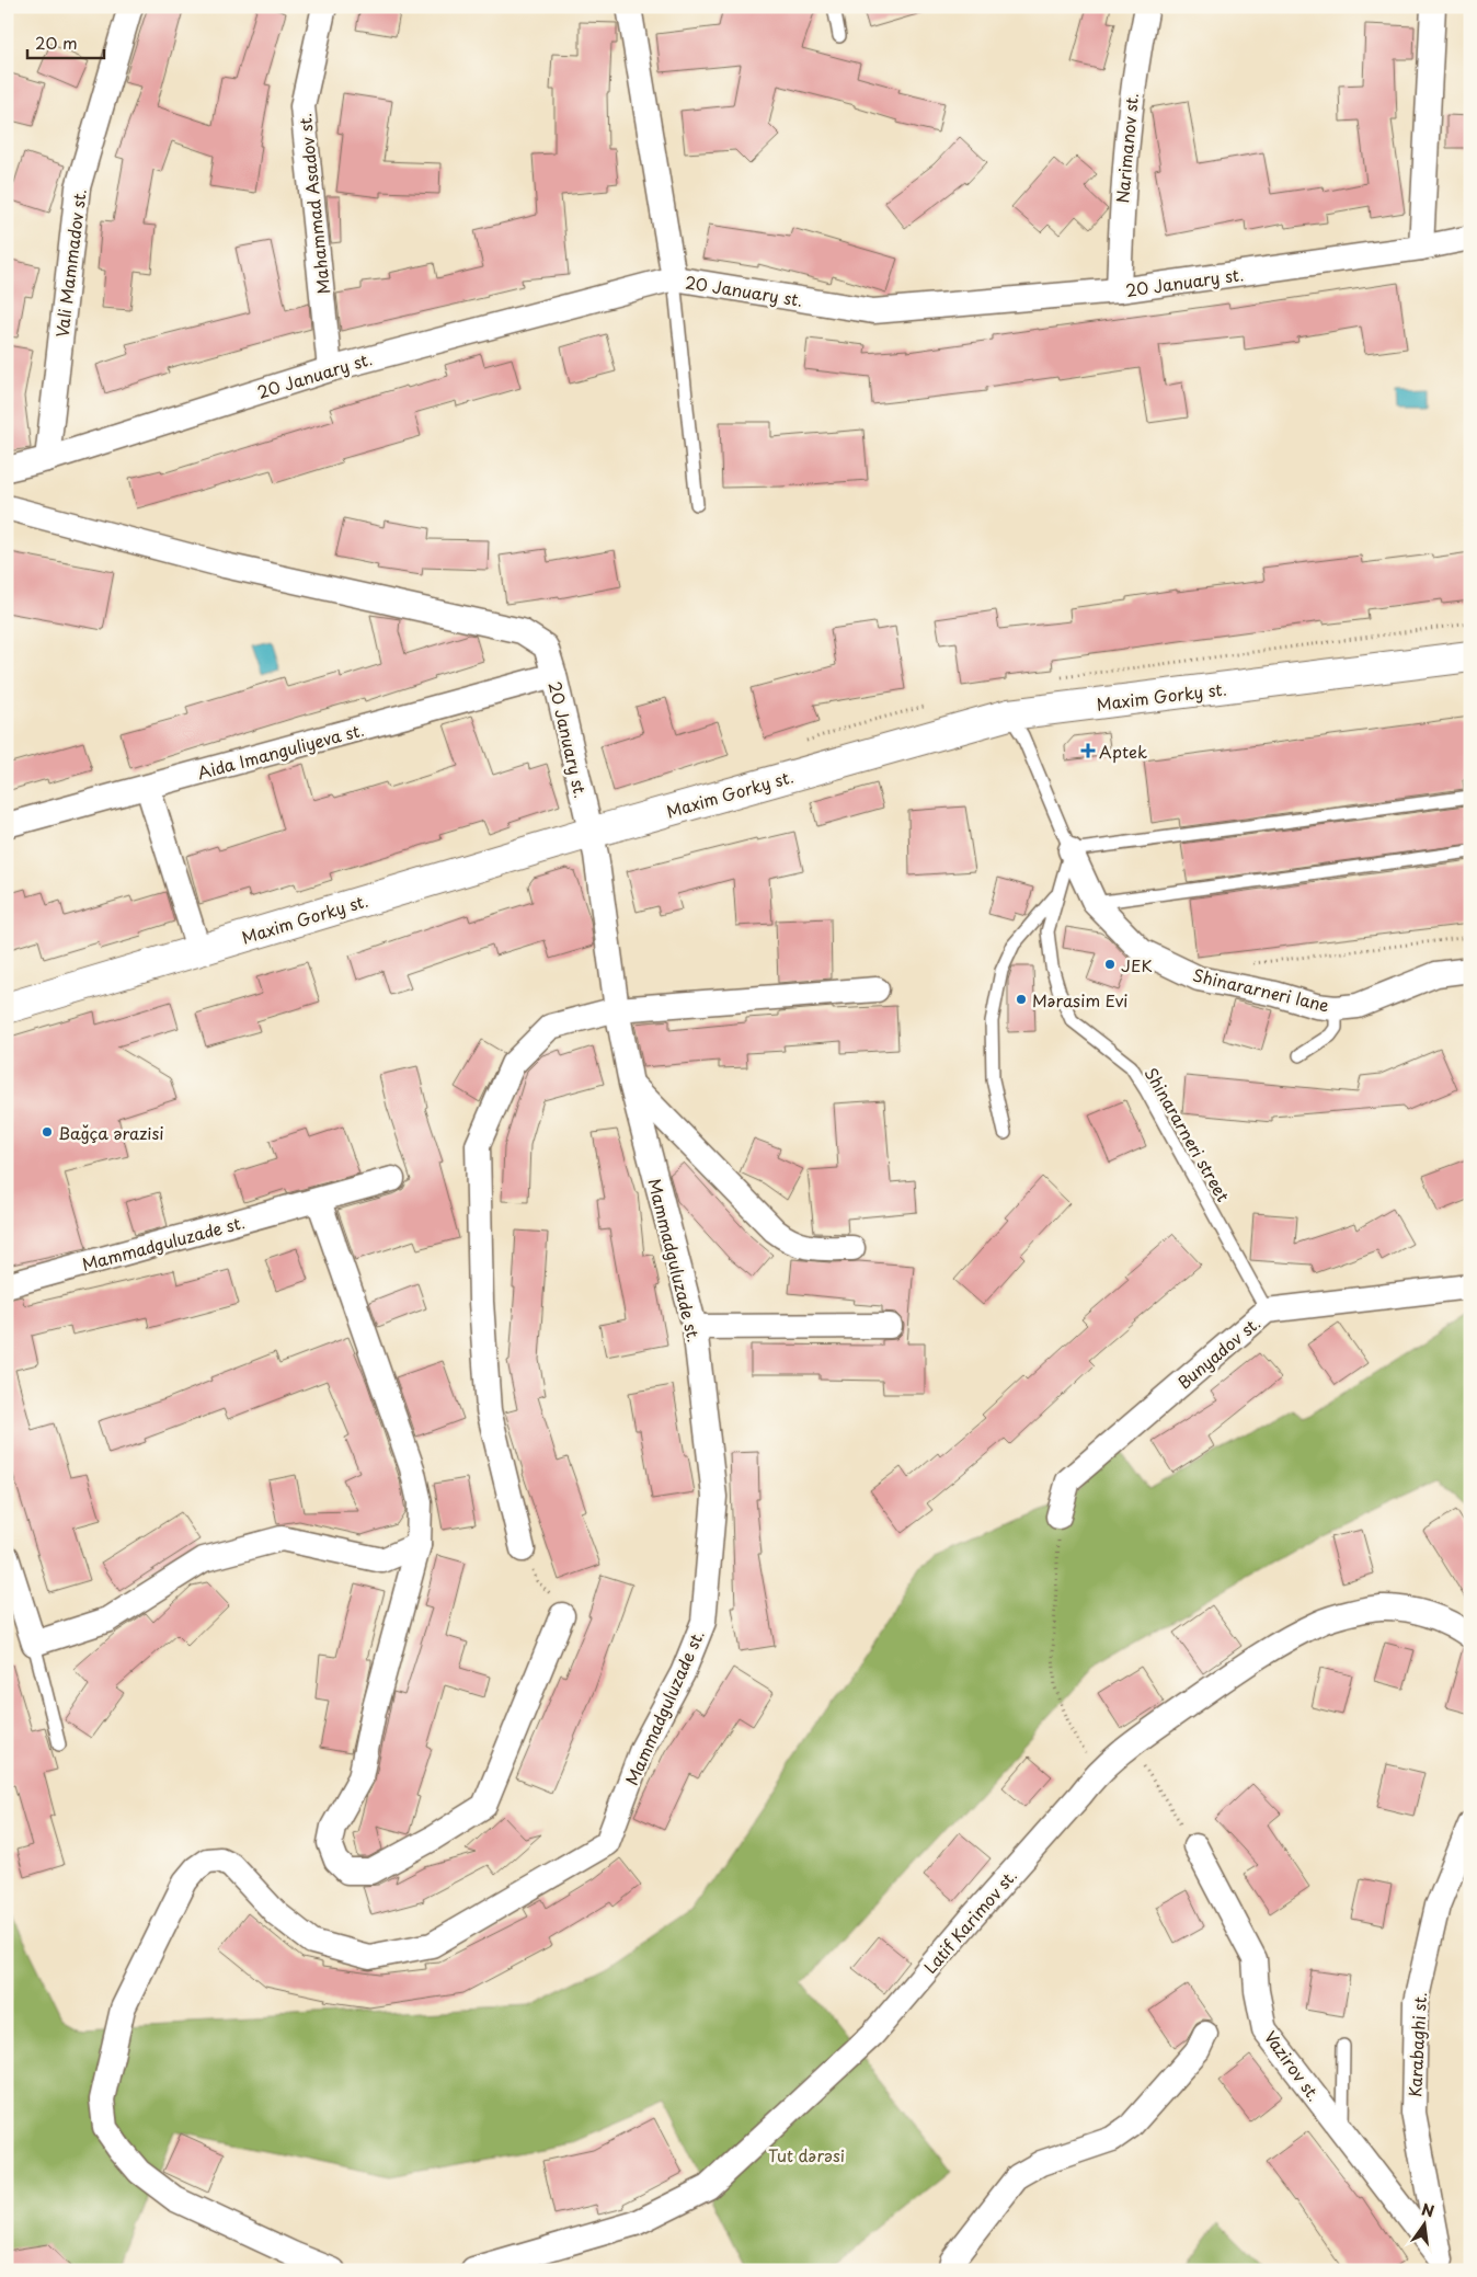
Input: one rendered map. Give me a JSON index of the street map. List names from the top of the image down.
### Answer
{
  "streets": {
    "main road": ["Maxim Gorky st."],
    "street": [
      "Narimanov st.",
      "Mahammad Asadov st.",
      "Vali Mammadov st.",
      "20 January st.",
      "Aida Imanguliyeva st.",
      "Shinararneri lane",
      "Mammadguluzade st.",
      "Bunyadov st.",
      "Latif Karimov st.",
      "Karabaghi st.",
      "Vazirov st."
    ],
    "lane": ["Shinararneri street"]
  },
  "crossings": [
    ["Narimanov st.", "20 January st."],
    ["Mahammad Asadov st.", "20 January st."],
    ["Vali Mammadov st.", "20 January st."],
    ["20 January st.", "Maxim Gorky st."],
    ["20 January st.", "Aida Imanguliyeva st."],
    ["20 January st.", "Mammadguluzade st."],
    ["Maxim Gorky st.", "Mammadguluzade st."],
    ["Shinararneri lane", "Shinararneri street"],
    ["Shinararneri street", "Bunyadov st."],
    ["Karabaghi st.", "Vazirov st."]
  ],
  "parks": ["Tut dərəsi"],
  "places": {
    "health": ["Aptek"],
    "other": ["JEK", "Mərasim Evi", "Bağça ərazisi"]
  },
  "scale_bar": "20 m",
  "north": "top"
}
